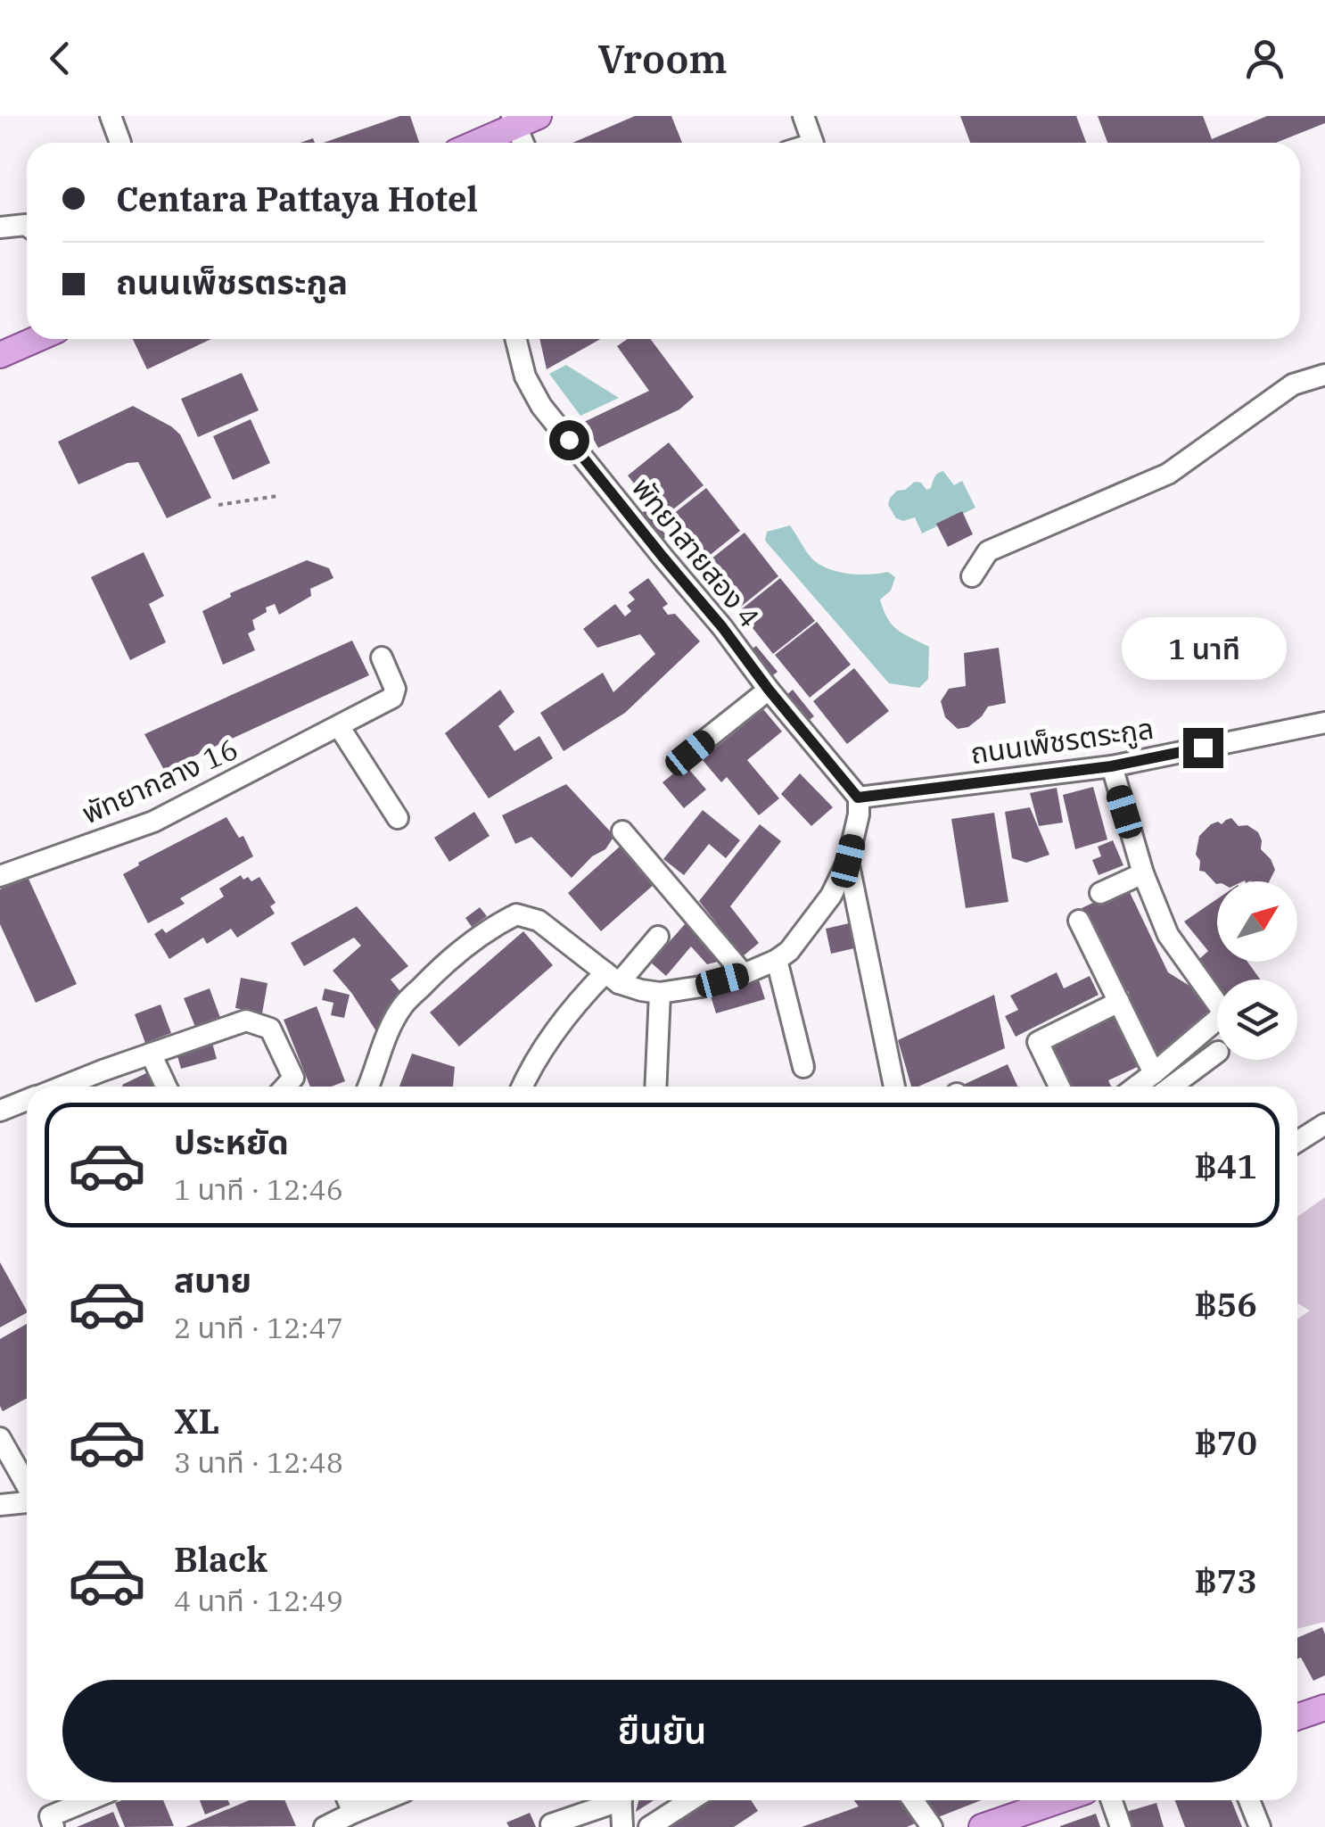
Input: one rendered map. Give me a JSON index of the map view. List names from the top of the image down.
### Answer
{
  "streets": {
    "street": ["พัทยาสายสอง 4", "ถนนเพ็ชรตระกูล", "พัทยากลาง 16"]
  },
  "crossings": [
    ["พัทยาสายสอง 4", "ถนนเพ็ชรตระกูล"]
  ],
  "north": "top right",
  "page": {
    "header": "Vroom",
    "banner": ["Centara Pattaya Hotel", "ถนนเพ็ชรตระกูล"],
    "bubble": "1 นาที",
    "list": [
      {
        "name": "ประหยัด",
        "note": "1 นาที · 12:46",
        "value": "฿41"
      },
      {
        "name": "สบาย",
        "note": "2 นาที · 12:47",
        "value": "฿56"
      },
      {
        "name": "XL",
        "note": "3 นาที · 12:48",
        "value": "฿70"
      },
      {
        "name": "Black",
        "note": "4 นาที · 12:49",
        "value": "฿73"
      }
    ],
    "buttons": "ยืนยัน"
  }
}
